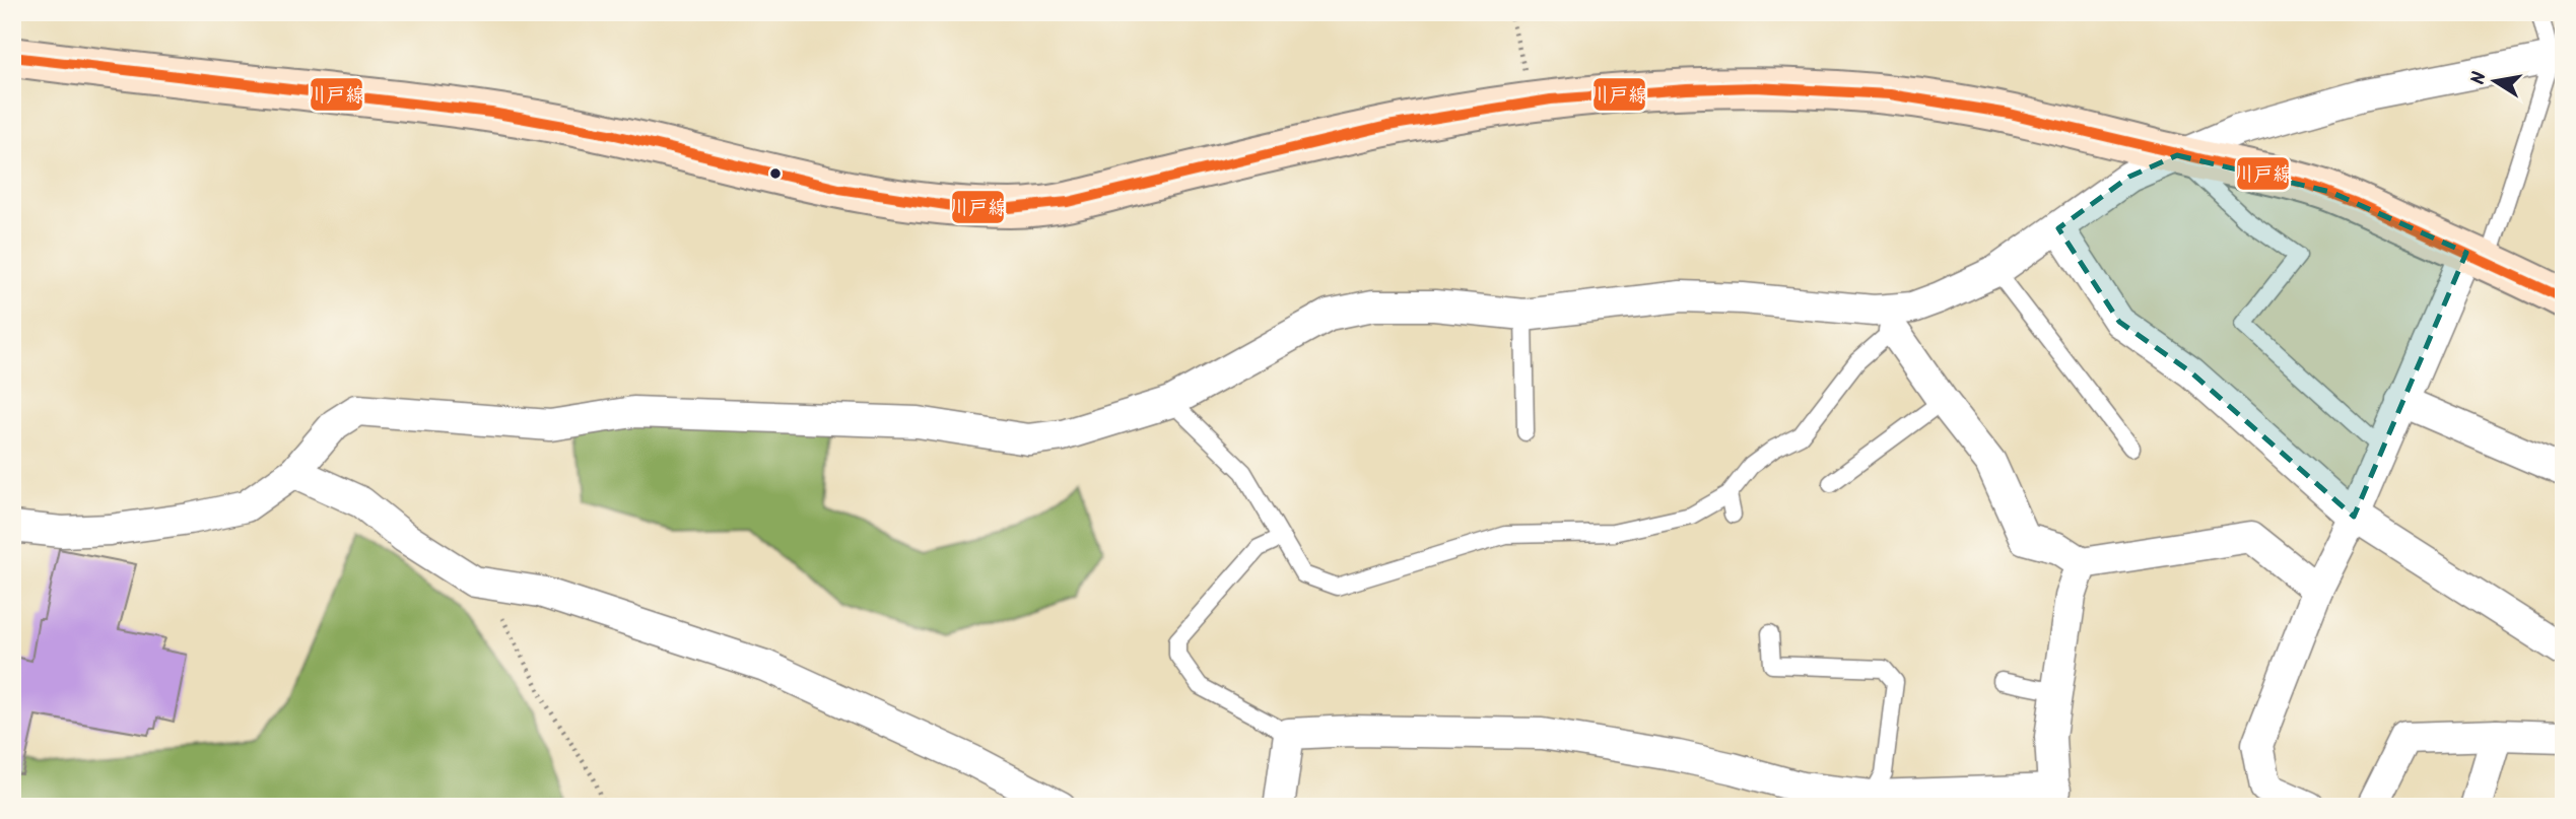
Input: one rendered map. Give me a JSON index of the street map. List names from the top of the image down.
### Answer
{
  "lines": ["transit line 川戸線"],
  "north": "left"
}
